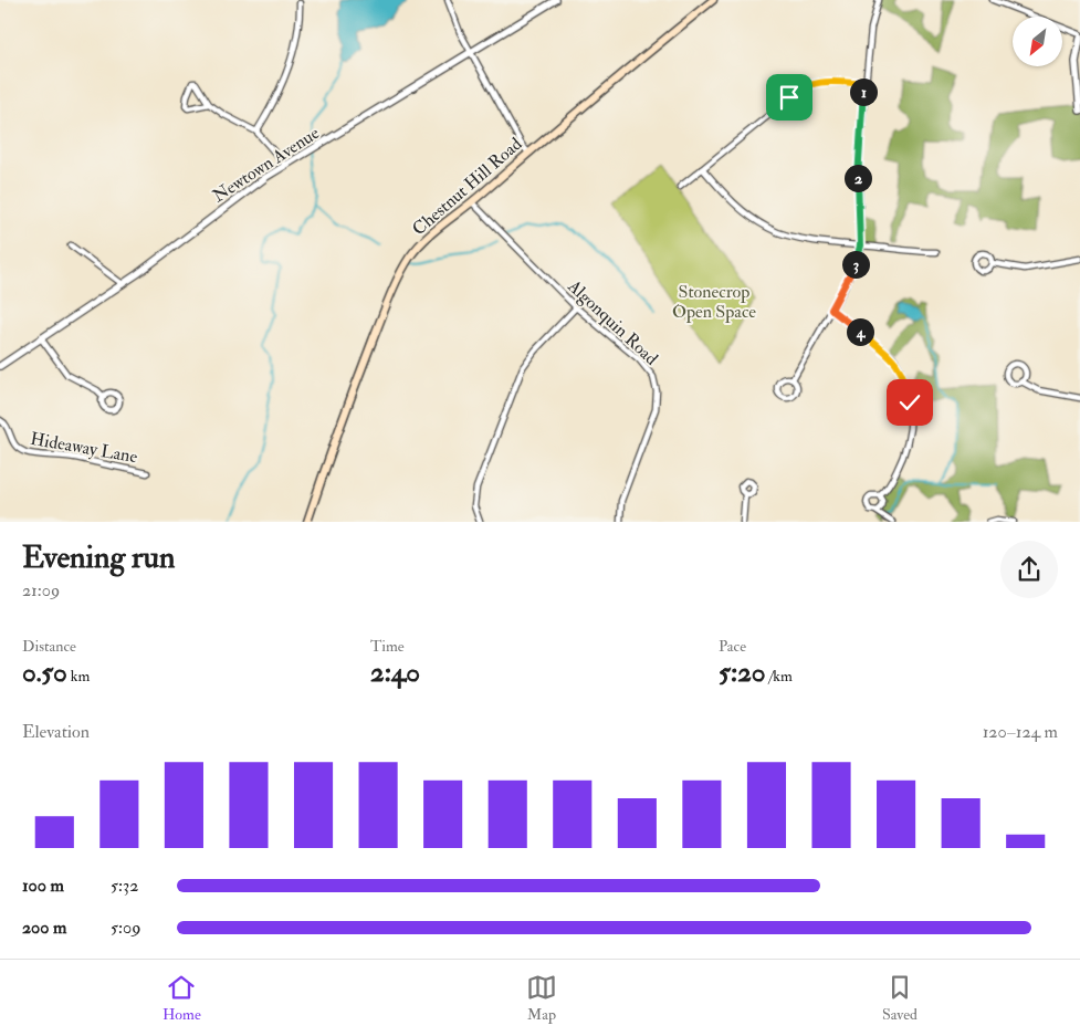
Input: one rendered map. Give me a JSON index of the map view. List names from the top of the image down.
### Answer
{
  "streets": {
    "main road": ["Chestnut Hill Road"],
    "street": ["Newtown Avenue", "Algonquin Road", "Hideaway Lane"]
  },
  "crossings": [
    ["Chestnut Hill Road", "Algonquin Road"]
  ],
  "parks": ["Stonecrop Open Space"],
  "north": "bottom left",
  "page": {
    "pins": [
      "1",
      "2",
      "3",
      "4"
    ],
    "heading": ["Evening run", "21:09"],
    "stats": [
      ["Distance", "0.50 km"],
      ["Time", "2:40"],
      ["Pace", "5:20 /km"]
    ],
    "chart": ["Elevation", "120–124 m"],
    "list": [
      {
        "name": "100 m",
        "note": "5:32"
      },
      {
        "name": "200 m",
        "note": "5:09"
      }
    ],
    "tabs": ["Home", "Map", "Saved"]
  }
}
